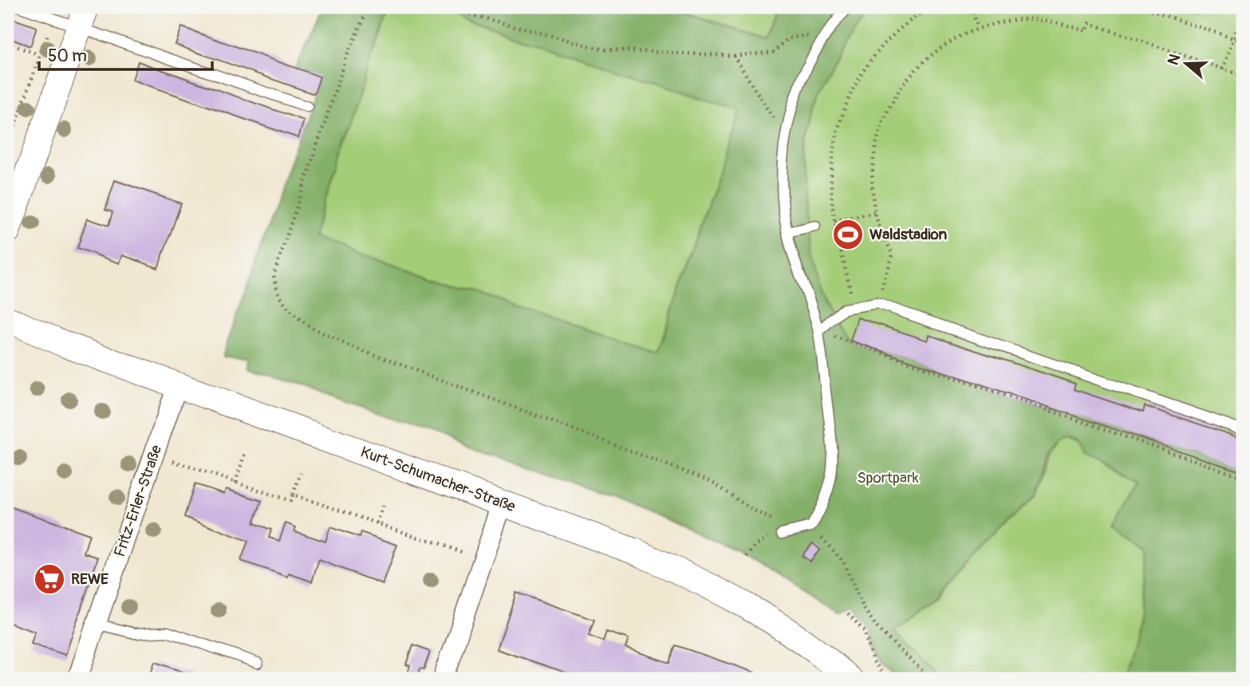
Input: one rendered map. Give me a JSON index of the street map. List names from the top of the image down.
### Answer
{
  "streets": {
    "street": ["Kurt-Schumacher-Straße", "Fritz-Erler-Straße"]
  },
  "crossings": [
    ["Kurt-Schumacher-Straße", "Fritz-Erler-Straße"]
  ],
  "parks": ["Sportpark"],
  "places": {
    "sports": ["Waldstadion"],
    "supermarket": ["REWE"]
  },
  "scale_bar": "50 m",
  "north": "left"
}
